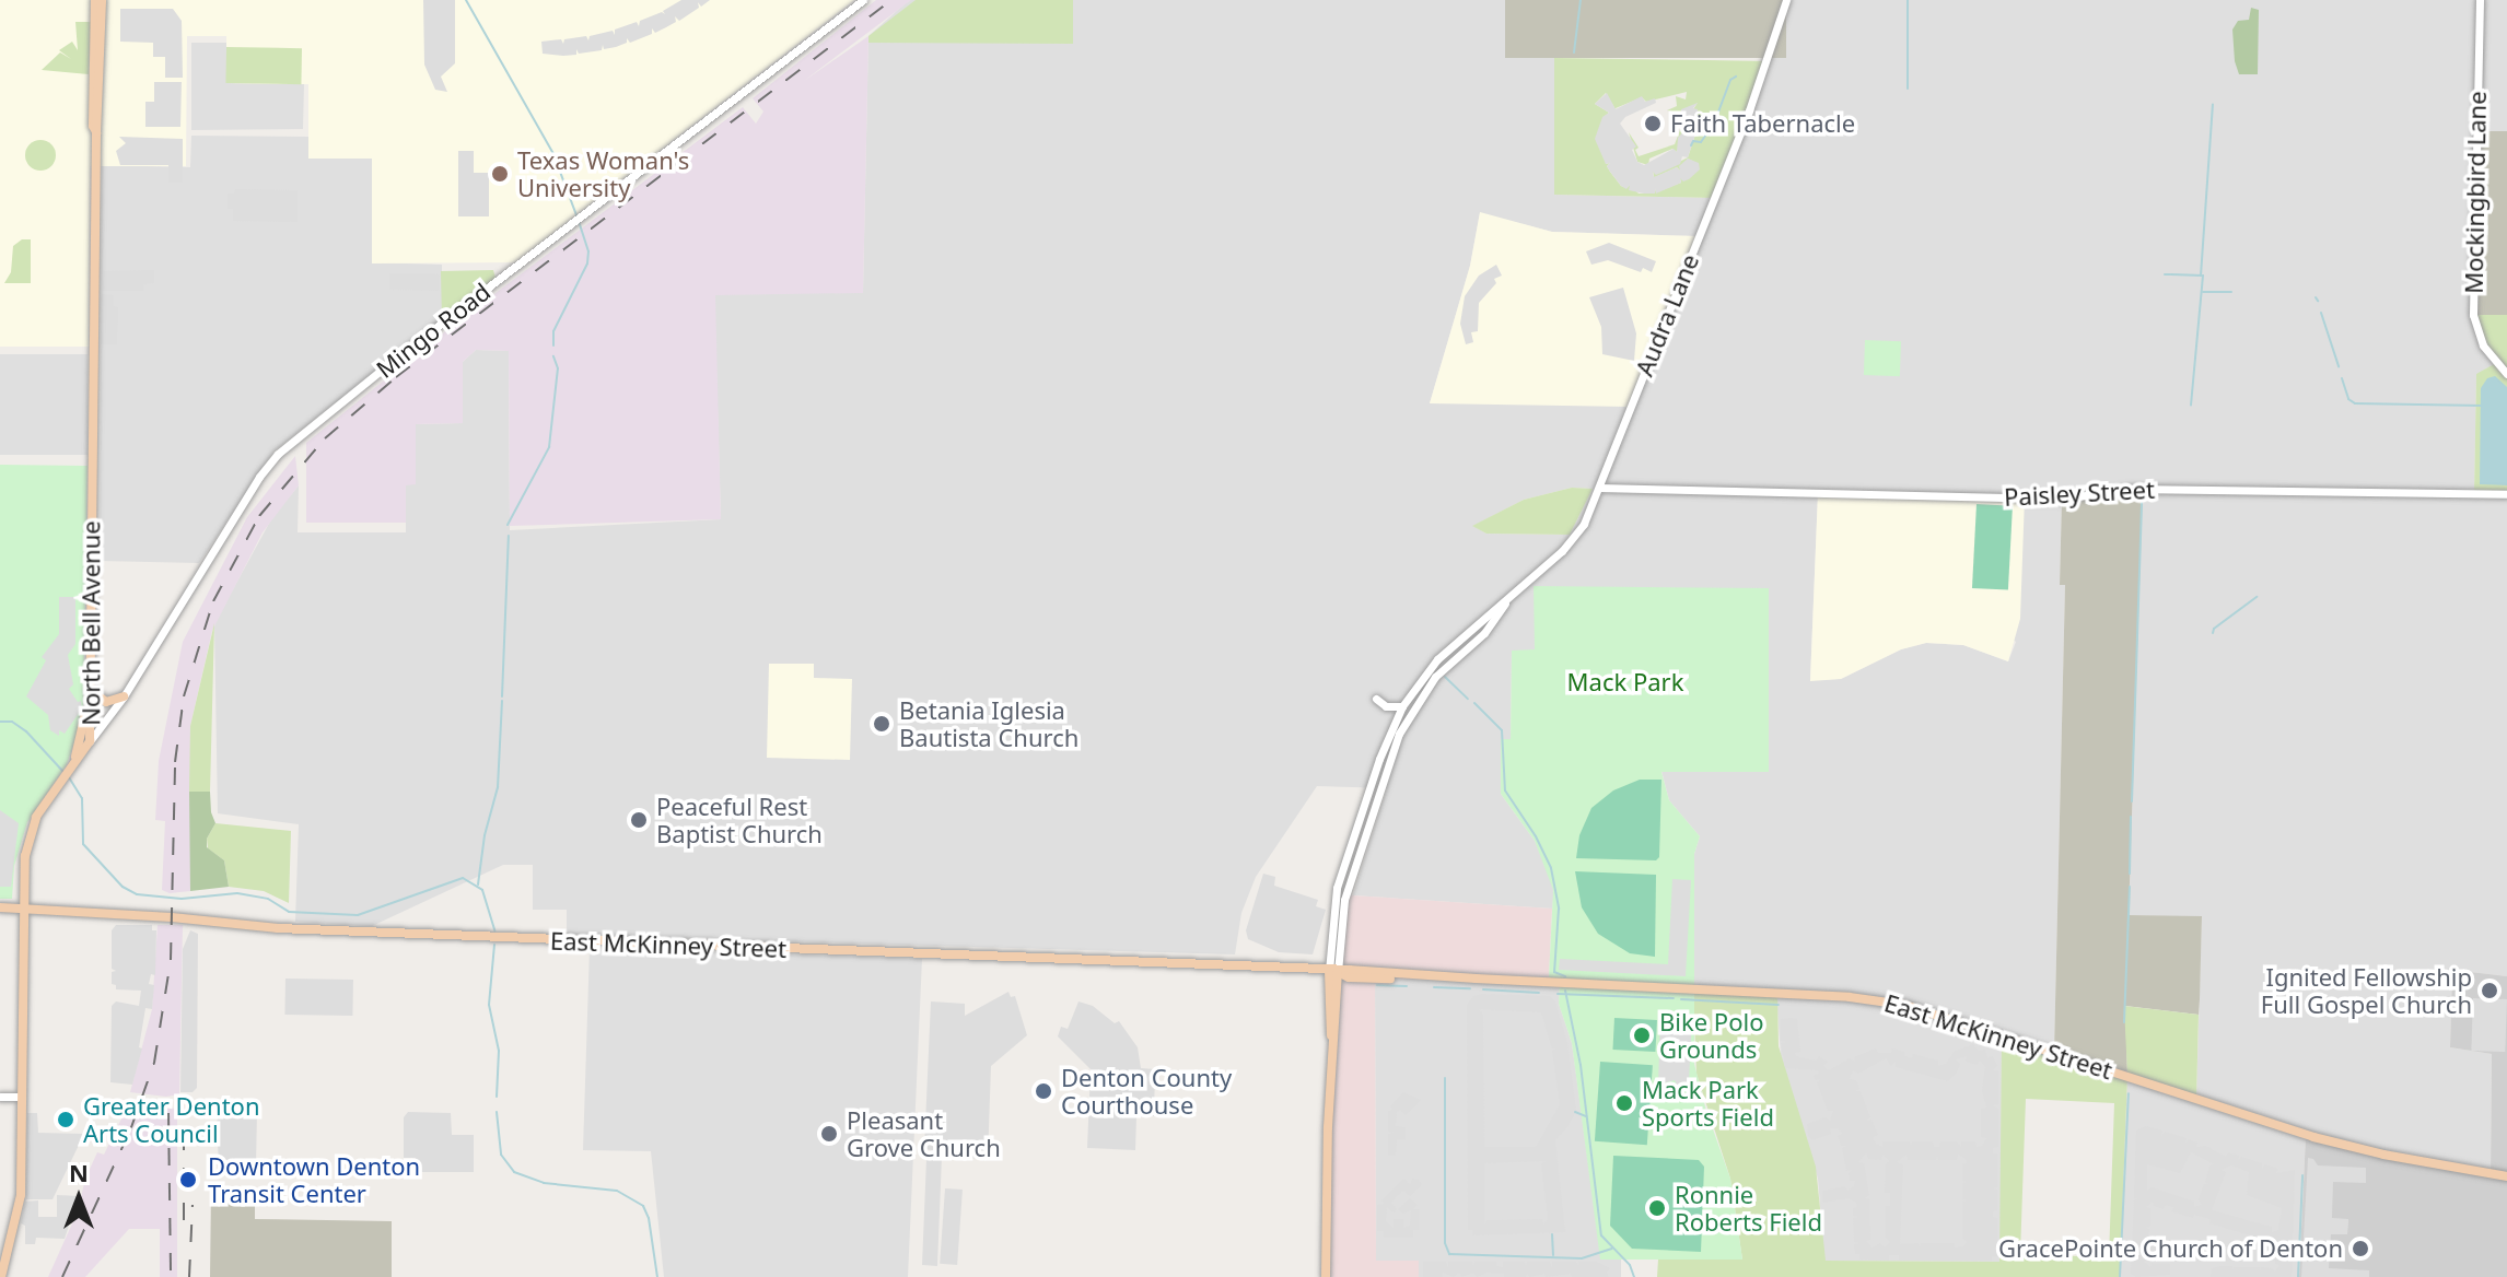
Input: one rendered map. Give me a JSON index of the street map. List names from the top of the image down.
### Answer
{
  "streets": {
    "main road": ["North Bell Avenue", "East McKinney Street"],
    "street": [
      "Mockingbird Lane",
      "Audra Lane",
      "Mingo Road",
      "Paisley Street"
    ]
  },
  "crossings": [
    ["Audra Lane", "Paisley Street"],
    ["Audra Lane", "East McKinney Street"],
    ["Mingo Road", "North Bell Avenue"],
    ["North Bell Avenue", "East McKinney Street"]
  ],
  "parks": ["Mack Park"],
  "places": [
    "Faith Tabernacle",
    "Texas Woman's University",
    "Betania Iglesia Bautista Church",
    "Peaceful Rest Baptist Church",
    "Ignited Fellowship Full Gospel Church",
    "Bike Polo Grounds",
    "Denton County Courthouse",
    "Mack Park Sports Field",
    "Greater Denton Arts Council",
    "Pleasant Grove Church",
    "Downtown Denton Transit Center",
    "Ronnie Roberts Field",
    "GracePointe Church of Denton"
  ],
  "north": "top"
}
